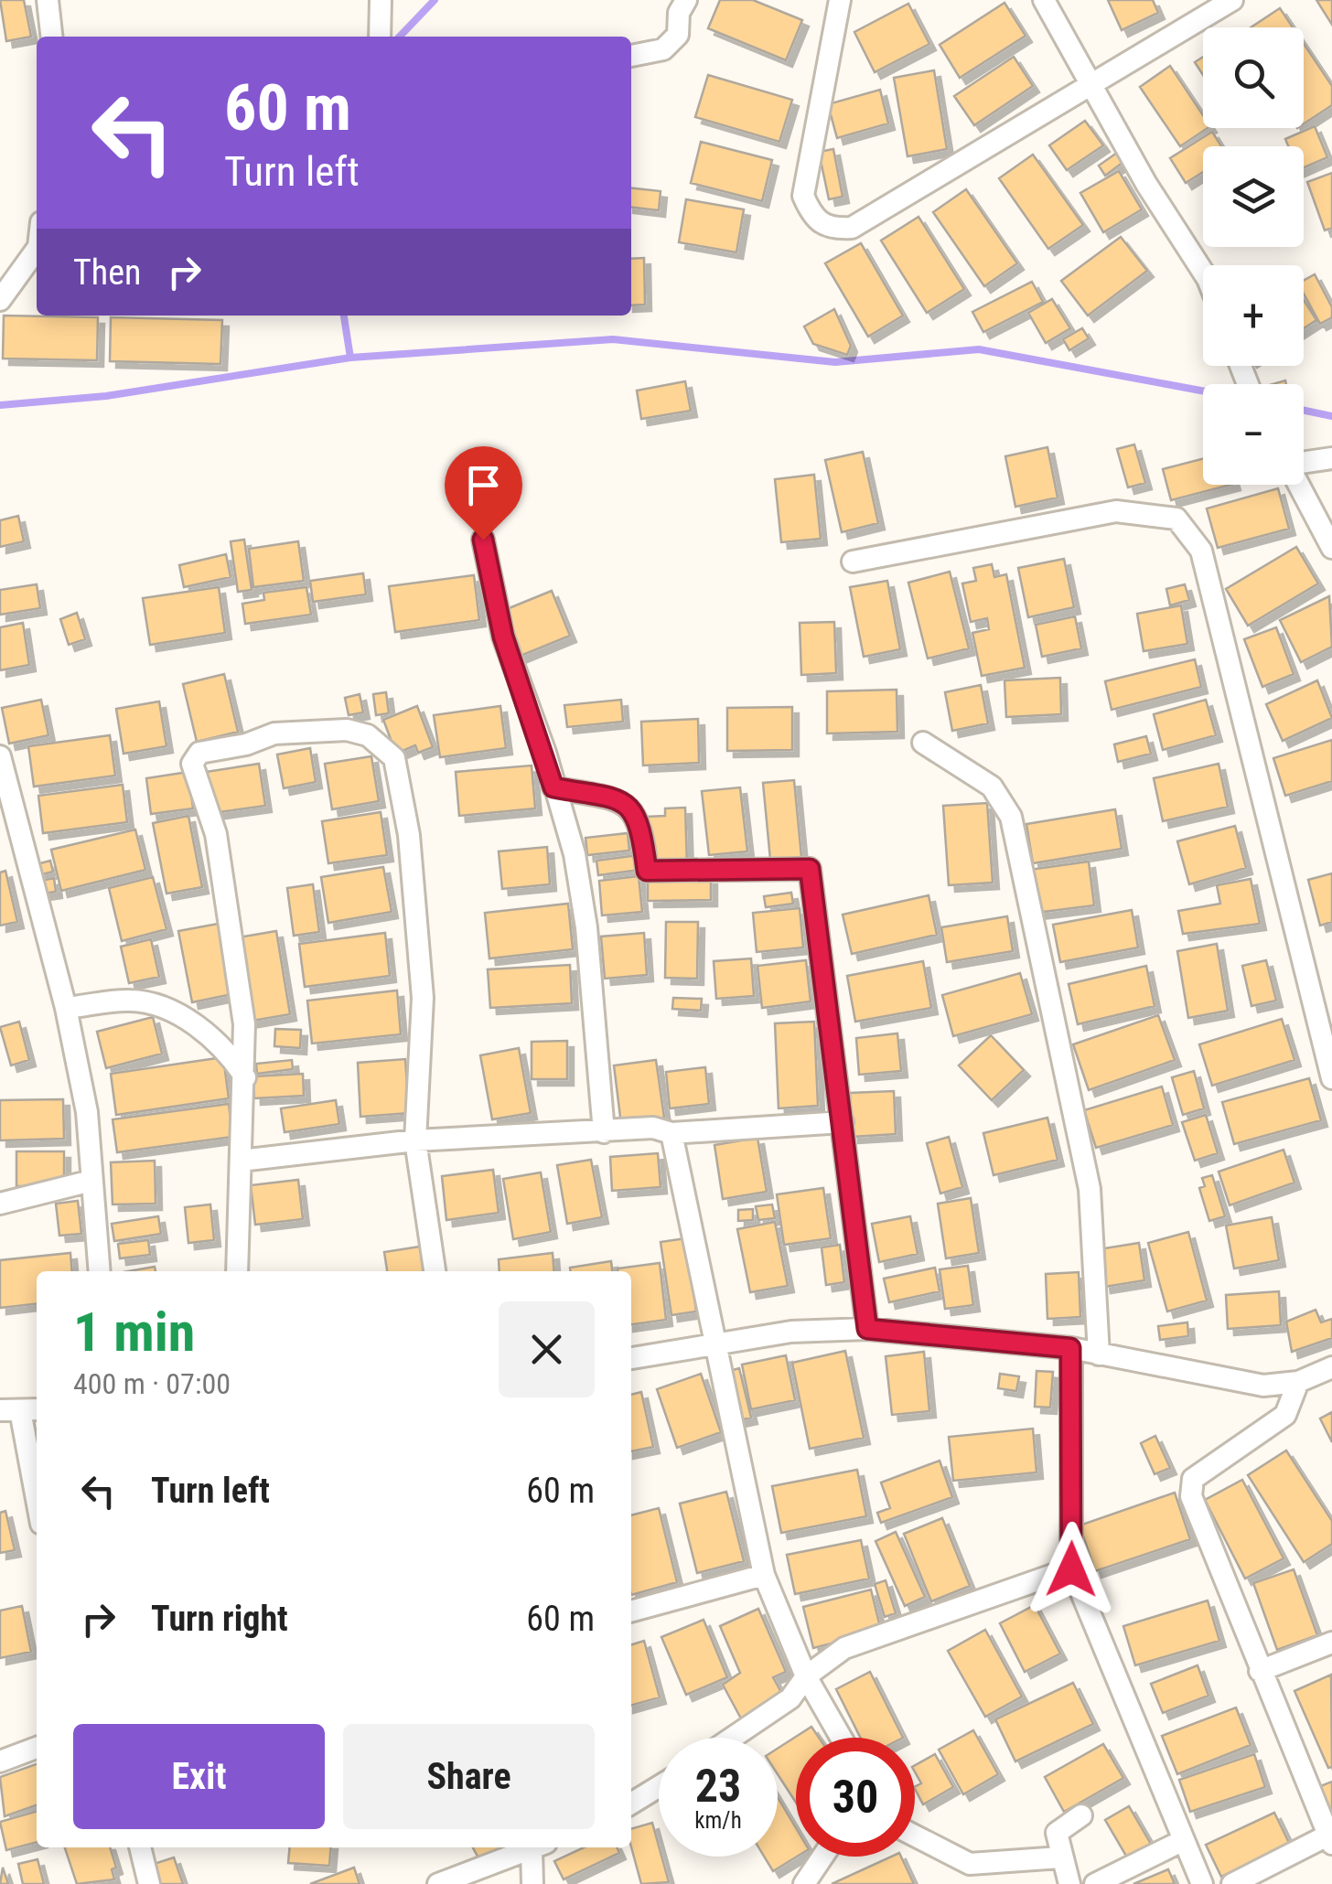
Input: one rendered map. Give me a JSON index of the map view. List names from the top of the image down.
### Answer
{
  "page": {
    "map_buttons": ["+", "−"],
    "turn": ["60 m", "Turn left"],
    "then": "Then",
    "heading": ["1 min", "400 m · 07:00"],
    "list": [
      {
        "name": "Turn left",
        "value": "60 m"
      },
      {
        "name": "Turn right",
        "value": "60 m"
      }
    ],
    "buttons": ["Exit", "Share"],
    "speed": "23 km/h",
    "limit": "30"
  }
}
